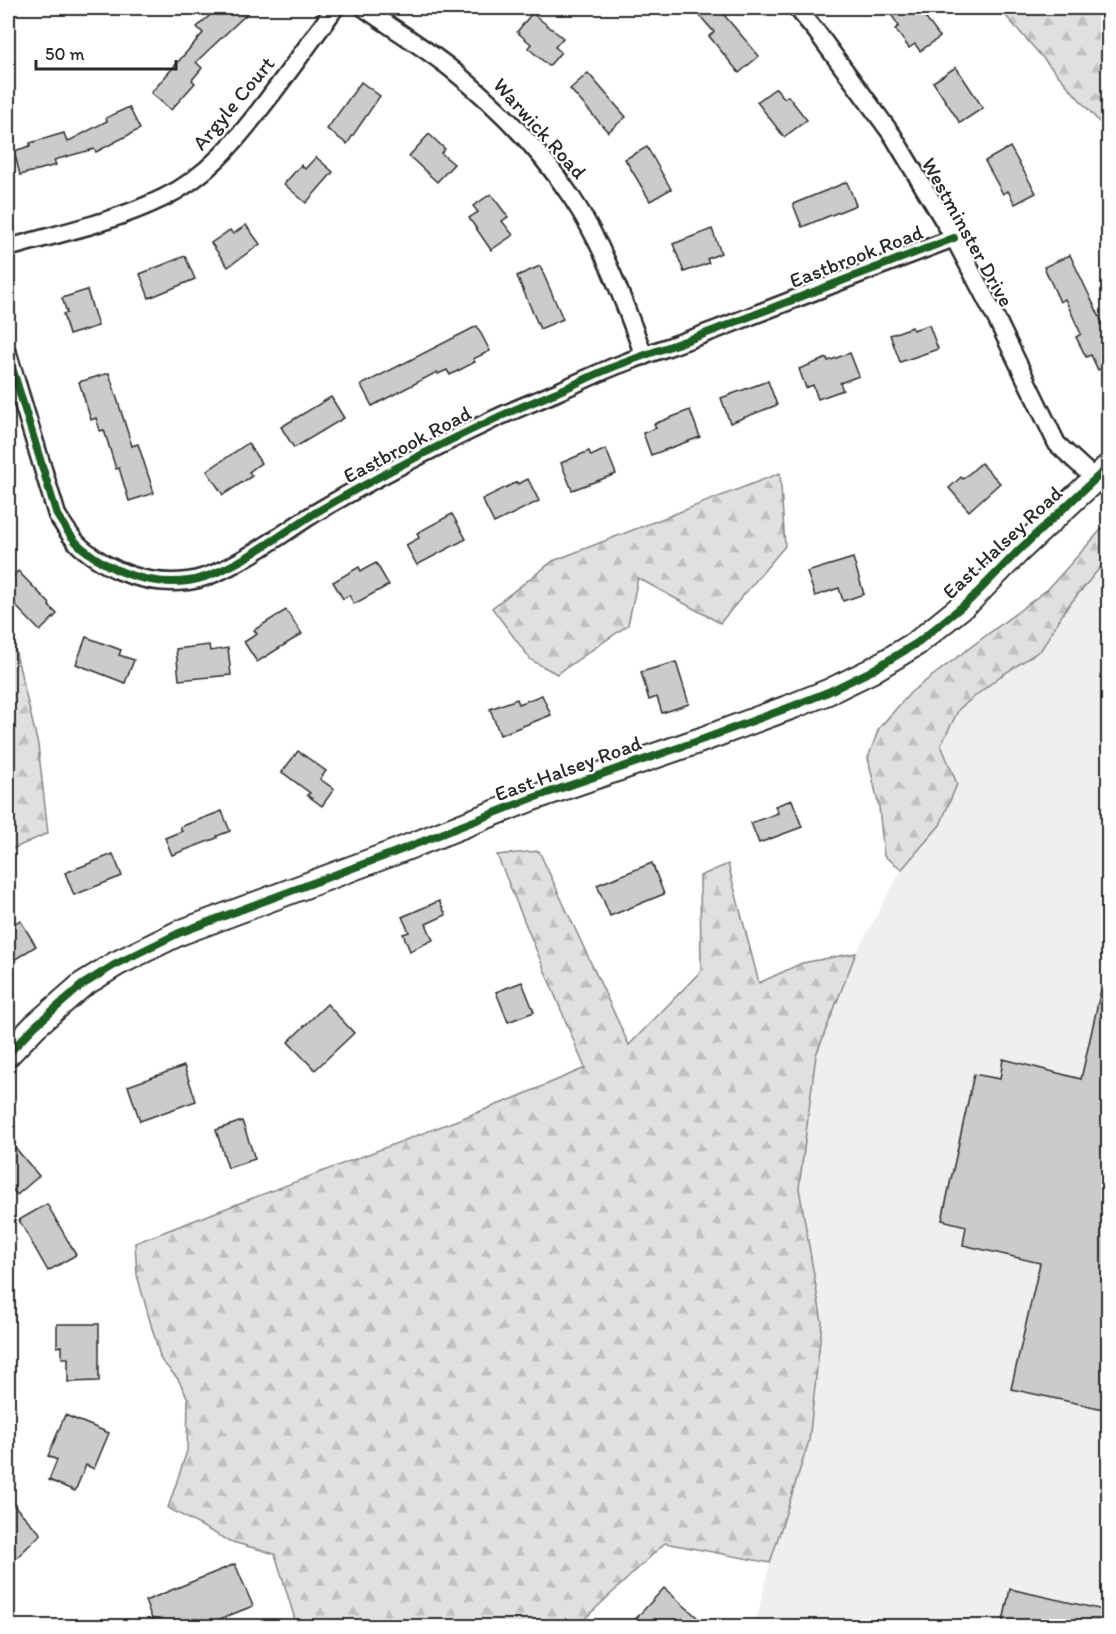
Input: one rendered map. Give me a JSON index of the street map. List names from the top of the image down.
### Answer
{
  "streets": {
    "street": [
      "Argyle Court",
      "Warwick Road",
      "Westminster Drive",
      "Eastbrook Road",
      "East Halsey Road"
    ]
  },
  "crossings": [
    ["Warwick Road", "Eastbrook Road"],
    ["Westminster Drive", "Eastbrook Road"],
    ["Westminster Drive", "East Halsey Road"]
  ],
  "scale_bar": "50 m"
}
